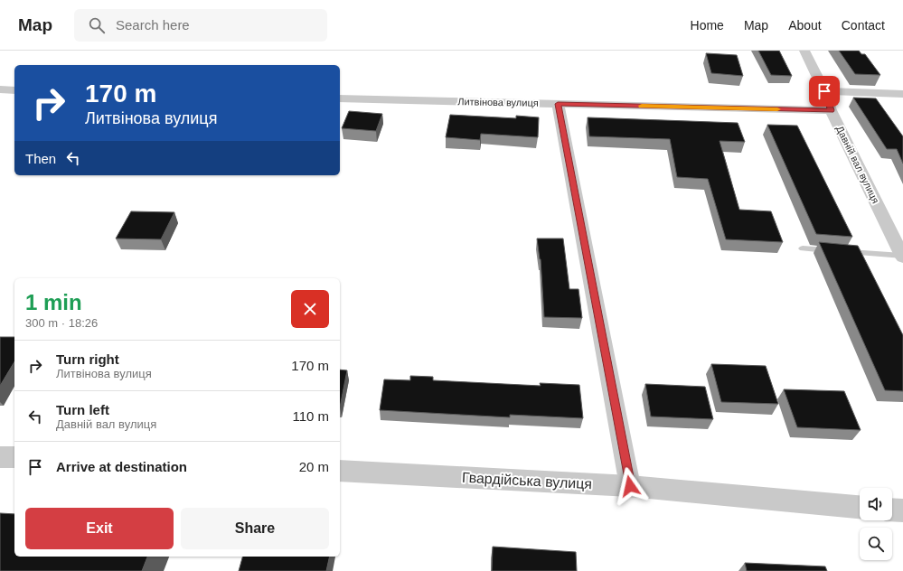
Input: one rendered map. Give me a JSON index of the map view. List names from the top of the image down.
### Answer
{
  "streets": {
    "street": ["Литвінова вулиця", "Давній вал вулиця", "Гвардійська вулиця"]
  },
  "crossings": [
    ["Литвінова вулиця", "Давній вал вулиця"]
  ],
  "page": {
    "header": "Map",
    "search": "Search here",
    "nav": [
      "Home",
      "Map",
      "About",
      "Contact"
    ],
    "turn": ["170 m", "Литвінова вулиця"],
    "then": "Then",
    "heading": ["1 min", "300 m · 18:26"],
    "list": [
      {
        "name": "Turn right",
        "note": "Литвінова вулиця",
        "value": "170 m"
      },
      {
        "name": "Turn left",
        "note": "Давній вал вулиця",
        "value": "110 m"
      },
      {
        "name": "Arrive at destination",
        "value": "20 m"
      }
    ],
    "buttons": ["Exit", "Share"]
  }
}
